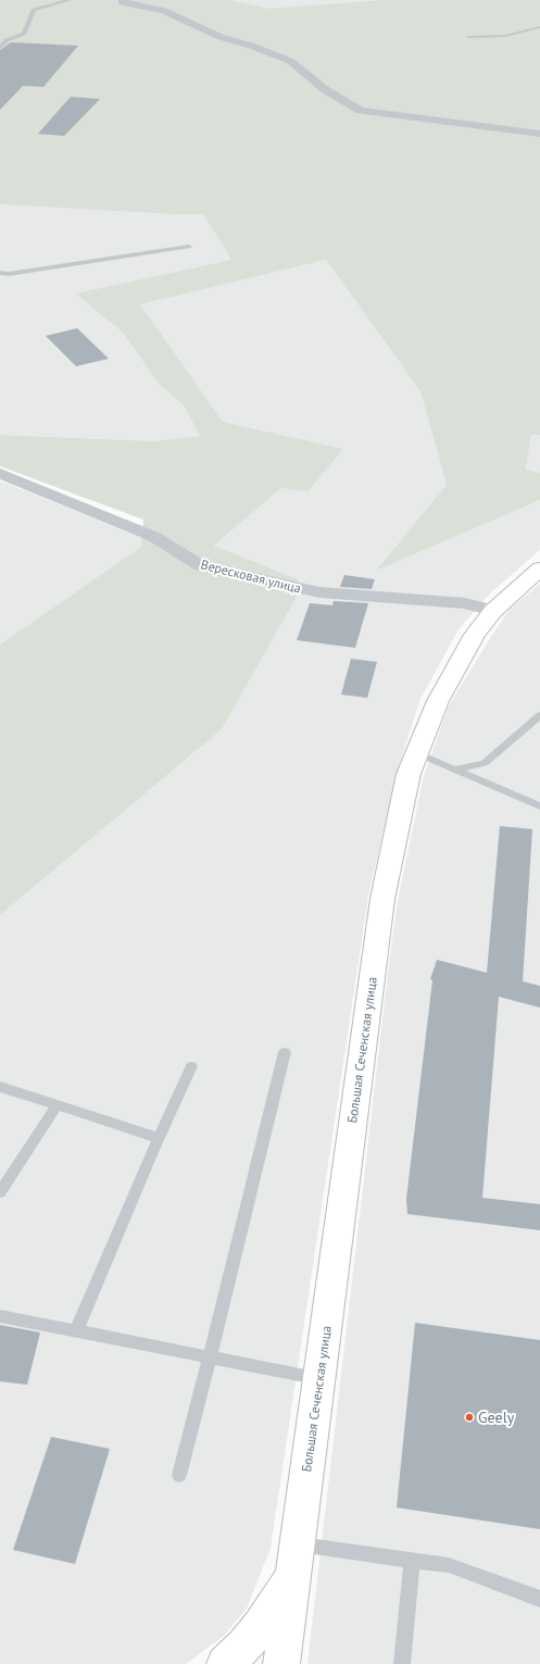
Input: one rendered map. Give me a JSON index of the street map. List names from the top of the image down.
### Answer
{
  "streets": {
    "street": ["Вересковая улица", "Большая Сеченская улица"]
  },
  "crossings": [
    ["Вересковая улица", "Большая Сеченская улица"]
  ],
  "places": ["Geely"]
}
